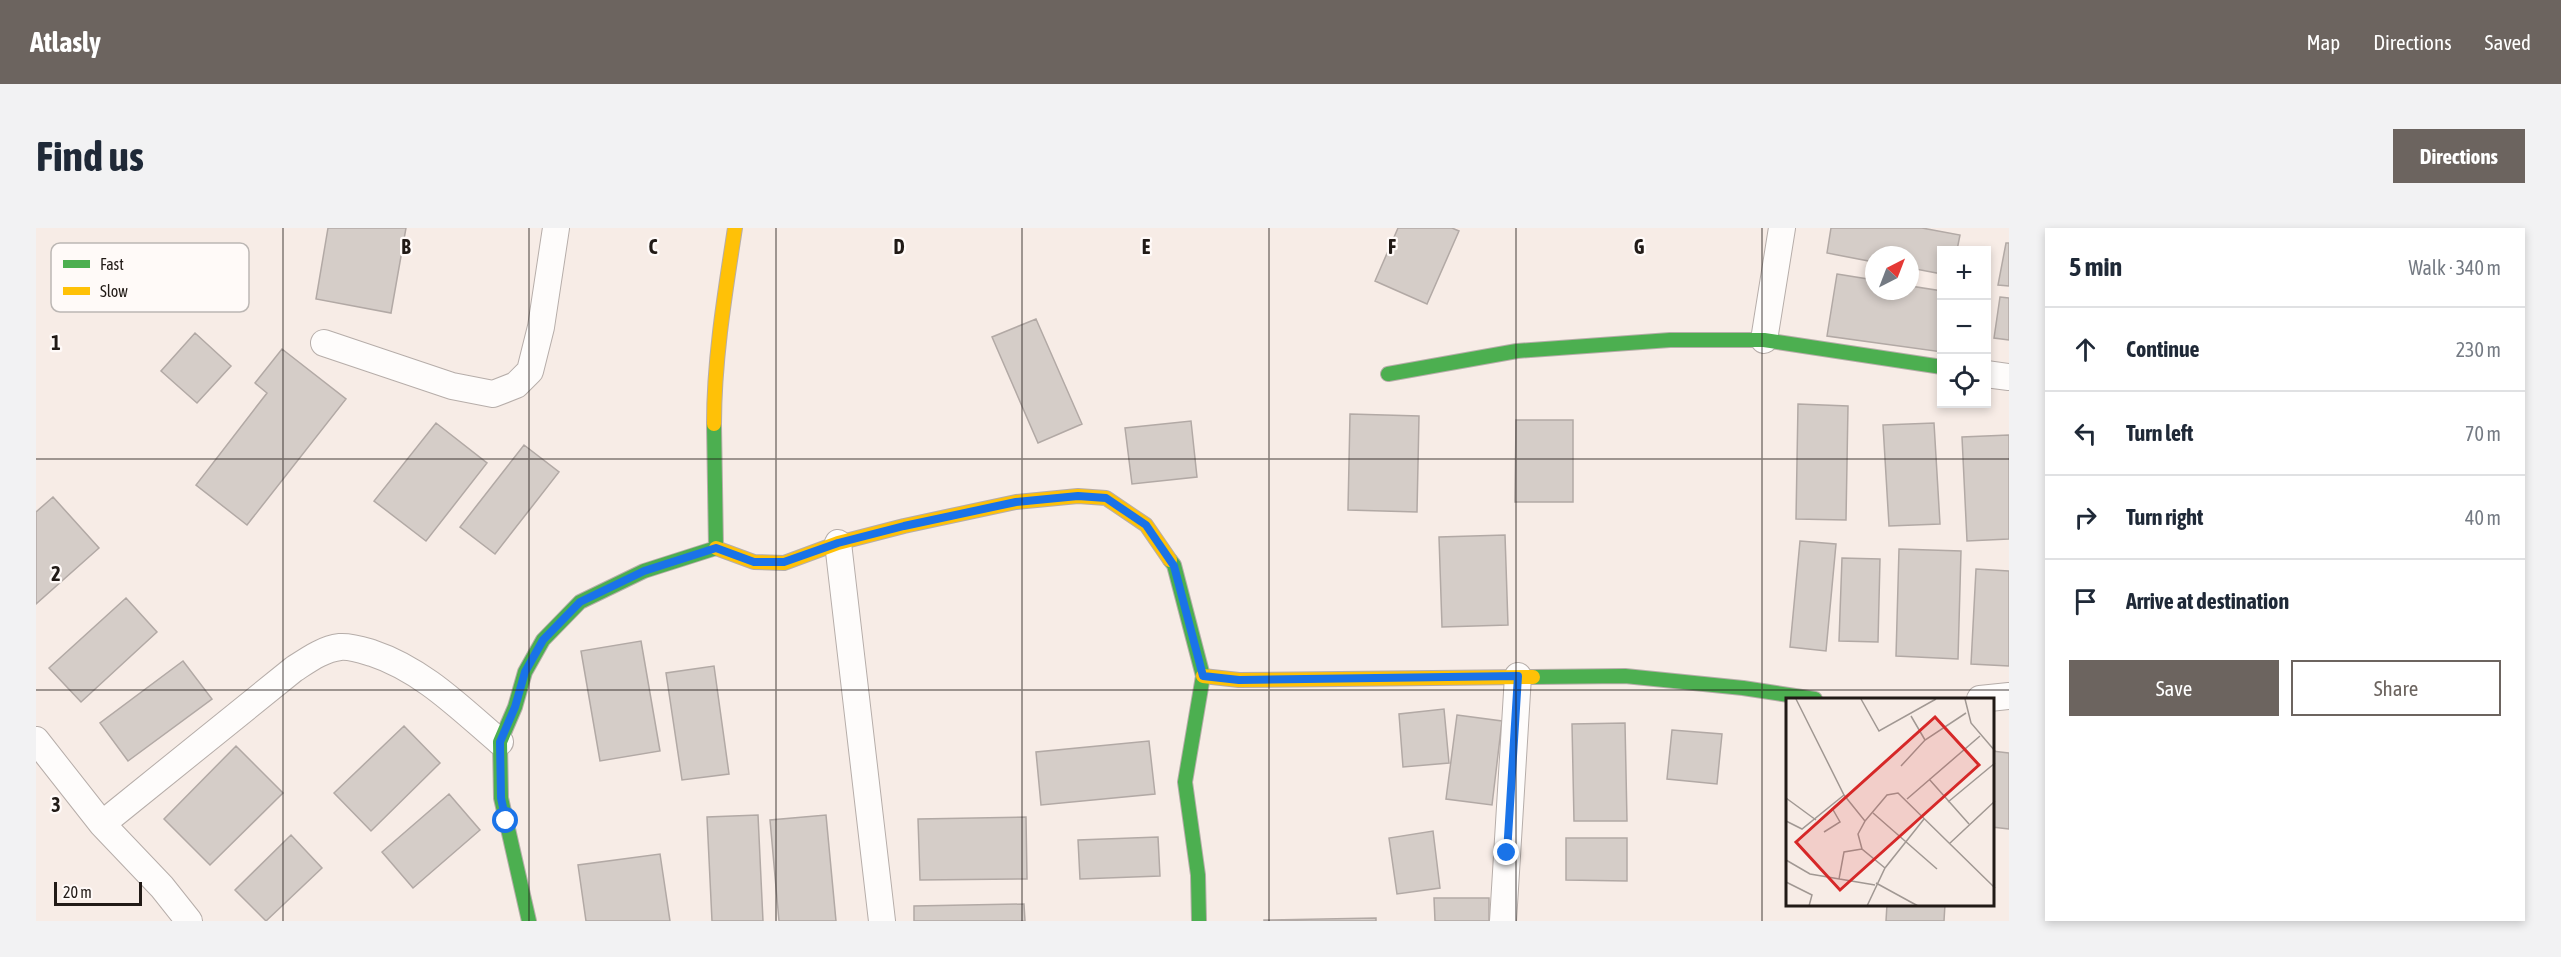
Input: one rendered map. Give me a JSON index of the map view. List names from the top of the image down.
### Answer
{
  "legend": ["Fast", "Slow"],
  "scale_bar": "20 m",
  "north": "top right",
  "page": {
    "header": "Atlasly",
    "nav": ["Map", "Directions", "Saved"],
    "buttons": [
      "Directions",
      ["Save", "Share"]
    ],
    "title": "Find us",
    "heading": ["5 min", "Walk · 340 m"],
    "map_buttons": ["+", "−"],
    "list": [
      ["Continue", "230 m"],
      ["Turn left", "70 m"],
      ["Turn right", "40 m"],
      "Arrive at destination"
    ],
    "scale": "20 m"
  },
  "grid": {
    "columns": [
      "B",
      "C",
      "D",
      "E",
      "F",
      "G"
    ],
    "rows": ["1", "2", "3"]
  }
}
